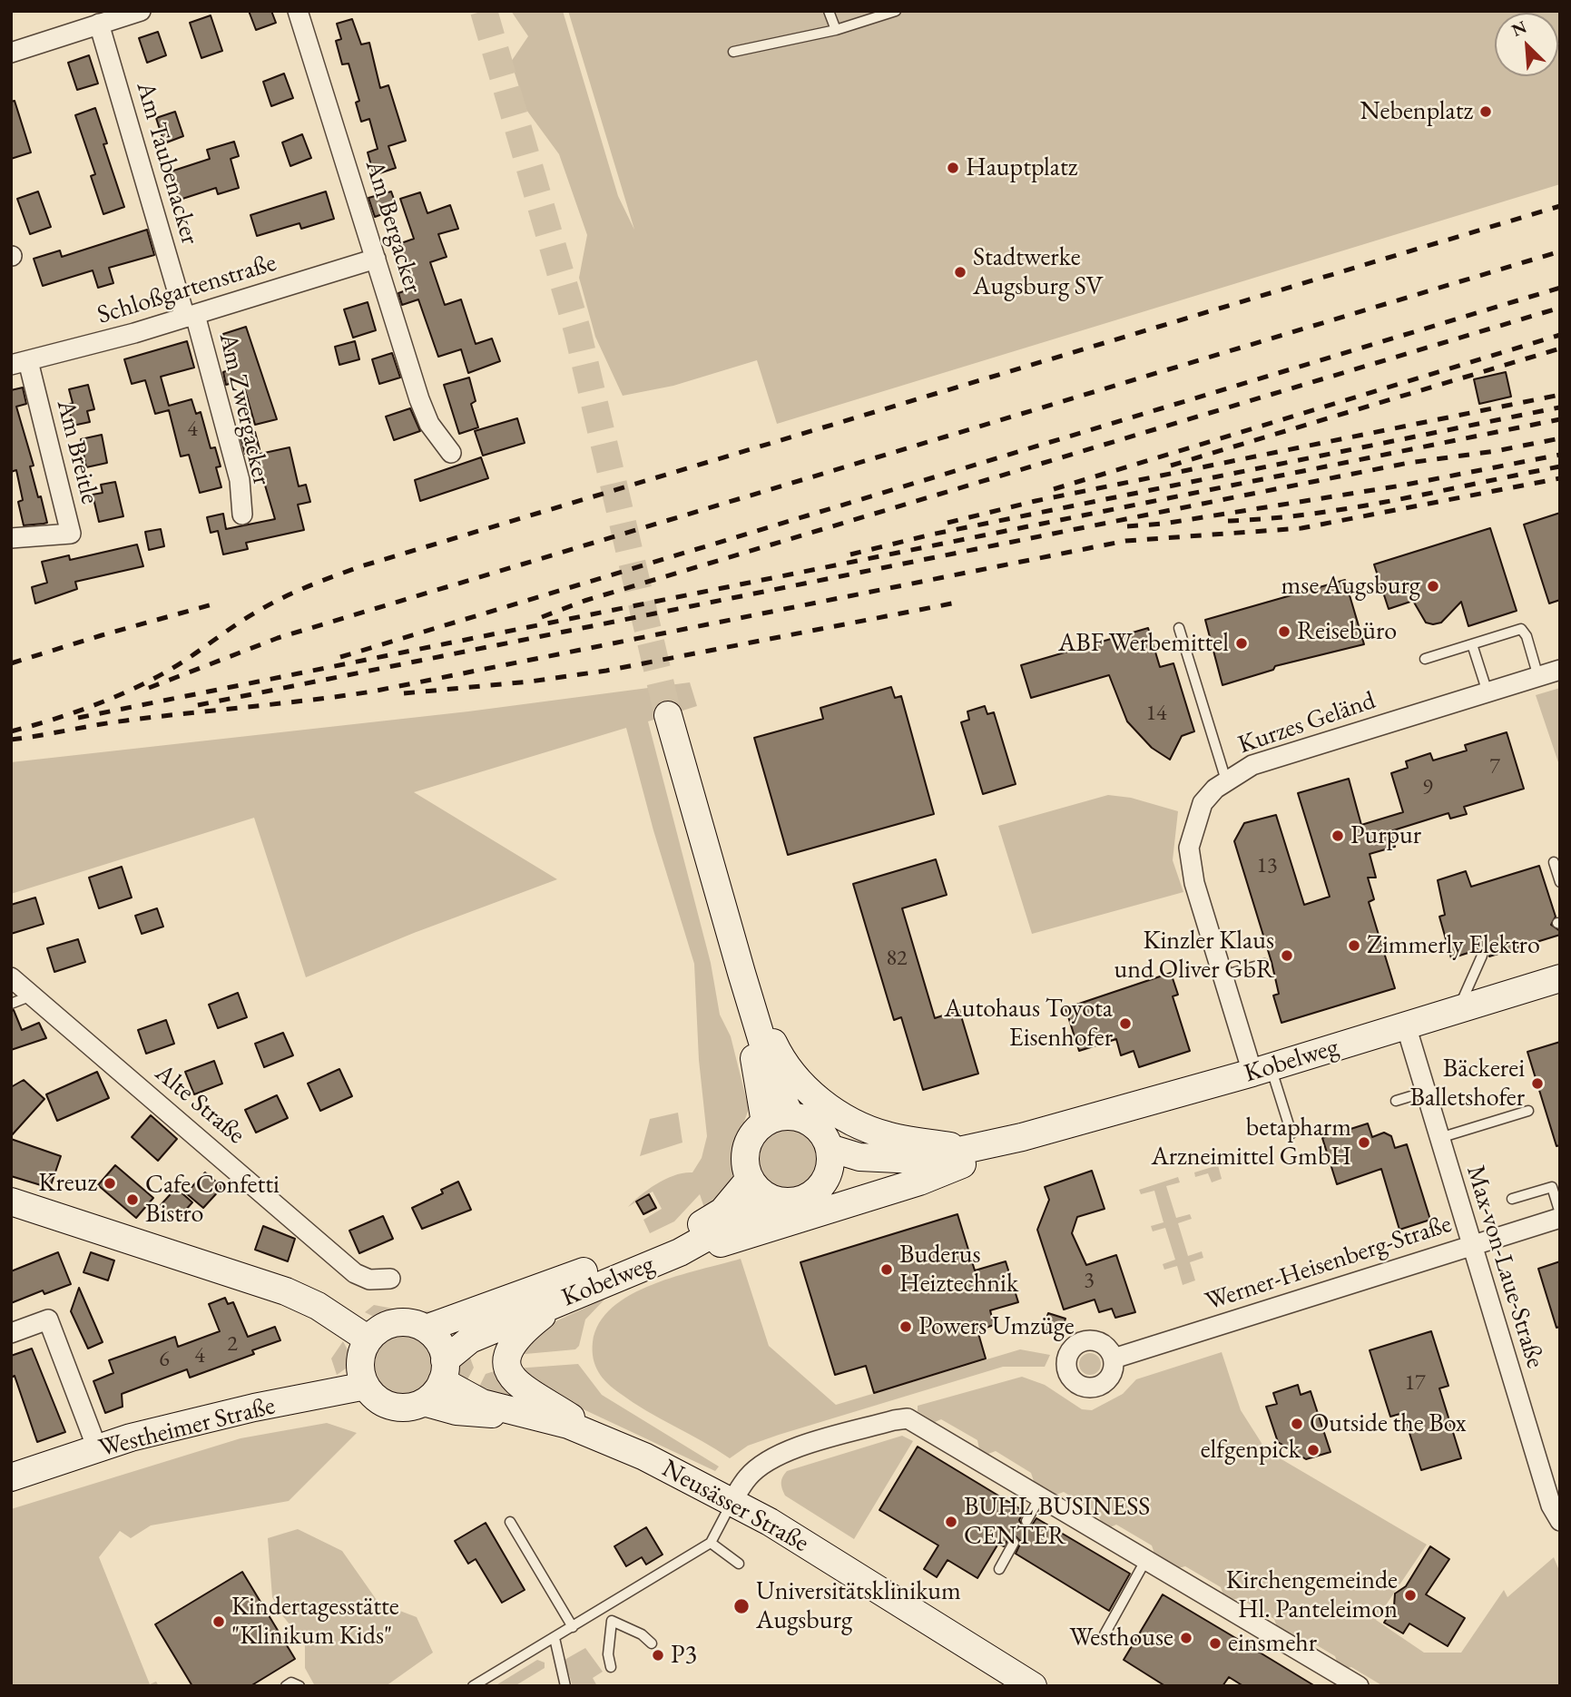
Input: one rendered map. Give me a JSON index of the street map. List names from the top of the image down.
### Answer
{
  "streets": {
    "main road": ["Kobelweg", "Westheimer Straße", "Neusässer Straße"],
    "street": [
      "Am Taubenacker",
      "Am Bergacker",
      "Schloßgartenstraße",
      "Am Zwergacker",
      "Am Breitle",
      "Kurzes Geländ",
      "Alte Straße",
      "Werner-Heisenberg-Straße",
      "Max-von-Laue-Straße"
    ]
  },
  "crossings": [
    ["Am Taubenacker", "Schloßgartenstraße"],
    ["Am Taubenacker", "Am Zwergacker"],
    ["Am Bergacker", "Schloßgartenstraße"],
    ["Schloßgartenstraße", "Am Zwergacker"],
    ["Schloßgartenstraße", "Am Breitle"],
    ["Kurzes Geländ", "Kobelweg"],
    ["Kobelweg", "Max-von-Laue-Straße"],
    ["Kobelweg", "Westheimer Straße"],
    ["Kobelweg", "Neusässer Straße"],
    ["Werner-Heisenberg-Straße", "Max-von-Laue-Straße"],
    ["Westheimer Straße", "Neusässer Straße"]
  ],
  "places": [
    "Nebenplatz",
    "Hauptplatz",
    "Stadtwerke Augsburg SV",
    "mse Augsburg",
    "Reisebüro",
    "ABF Werbemittel",
    "Purpur",
    "Zimmerly Elektro",
    "Kinzler Klaus und Oliver GbR",
    "Autohaus Toyota Eisenhofer",
    "Bäckerei Balletshofer",
    "betapharm Arzneimittel GmbH",
    "Kreuz",
    "Cafe Confetti Bistro",
    "Buderus Heiztechnik",
    "Powers Umzüge",
    "Outside the Box",
    "elfgenpick",
    "BUHL BUSINESS CENTER",
    "Kirchengemeinde Hl. Panteleimon",
    "Universitätsklinikum Augsburg",
    "Kindertagesstätte \"Klinikum Kids\"",
    "Westhouse",
    "einsmehr",
    "P3"
  ],
  "house_numbers": [
    "4",
    "14",
    "7",
    "9",
    "13",
    "82",
    "3",
    "2",
    "4",
    "6",
    "17"
  ],
  "north": "top left"
}
